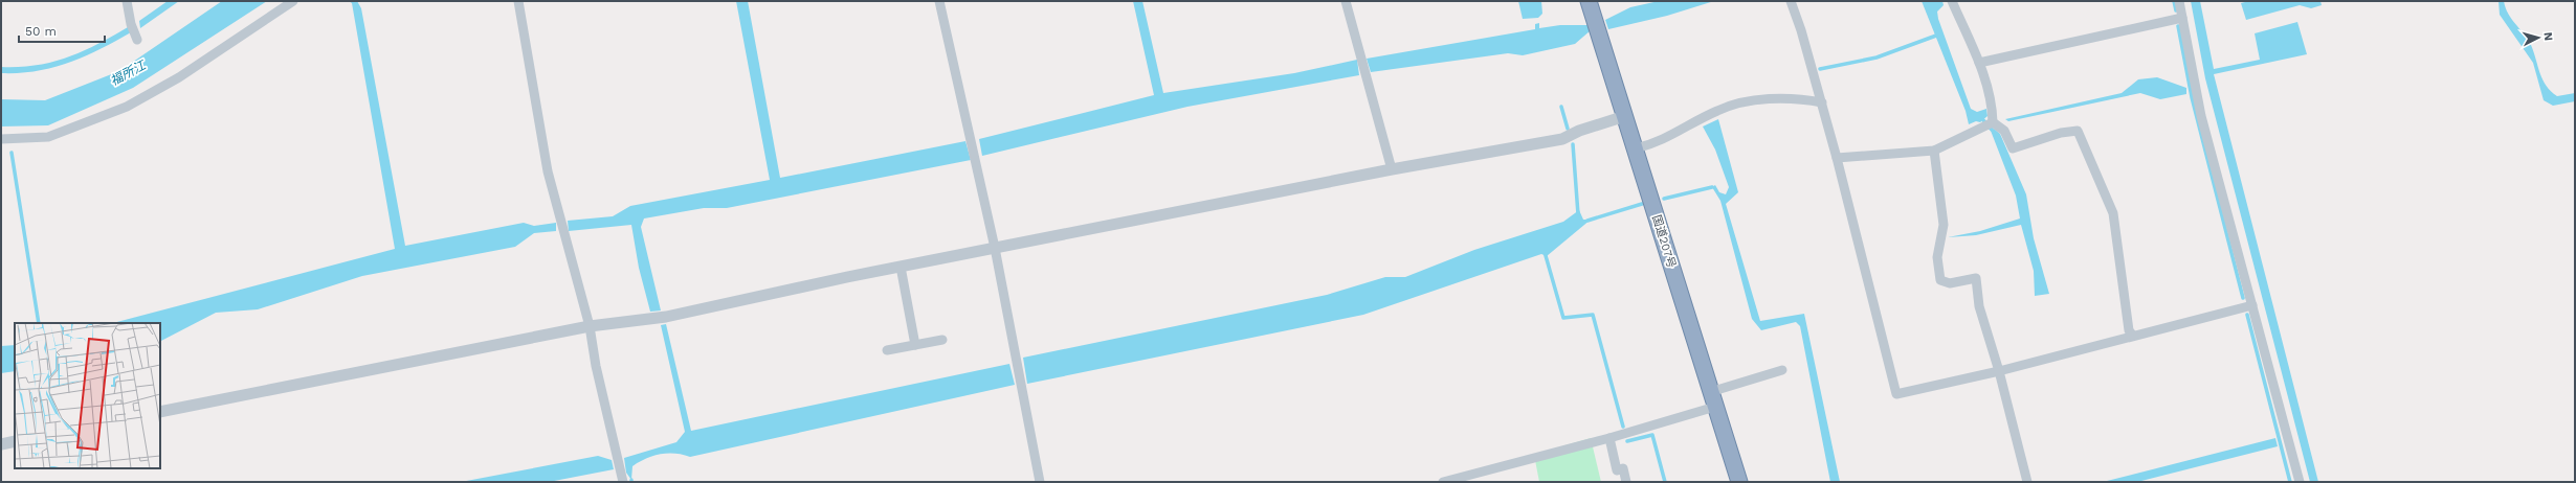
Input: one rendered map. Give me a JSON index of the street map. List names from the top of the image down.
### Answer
{
  "streets": {
    "highway": ["国道207号"]
  },
  "water": ["福所江"],
  "scale_bar": "50 m",
  "north": "right"
}
